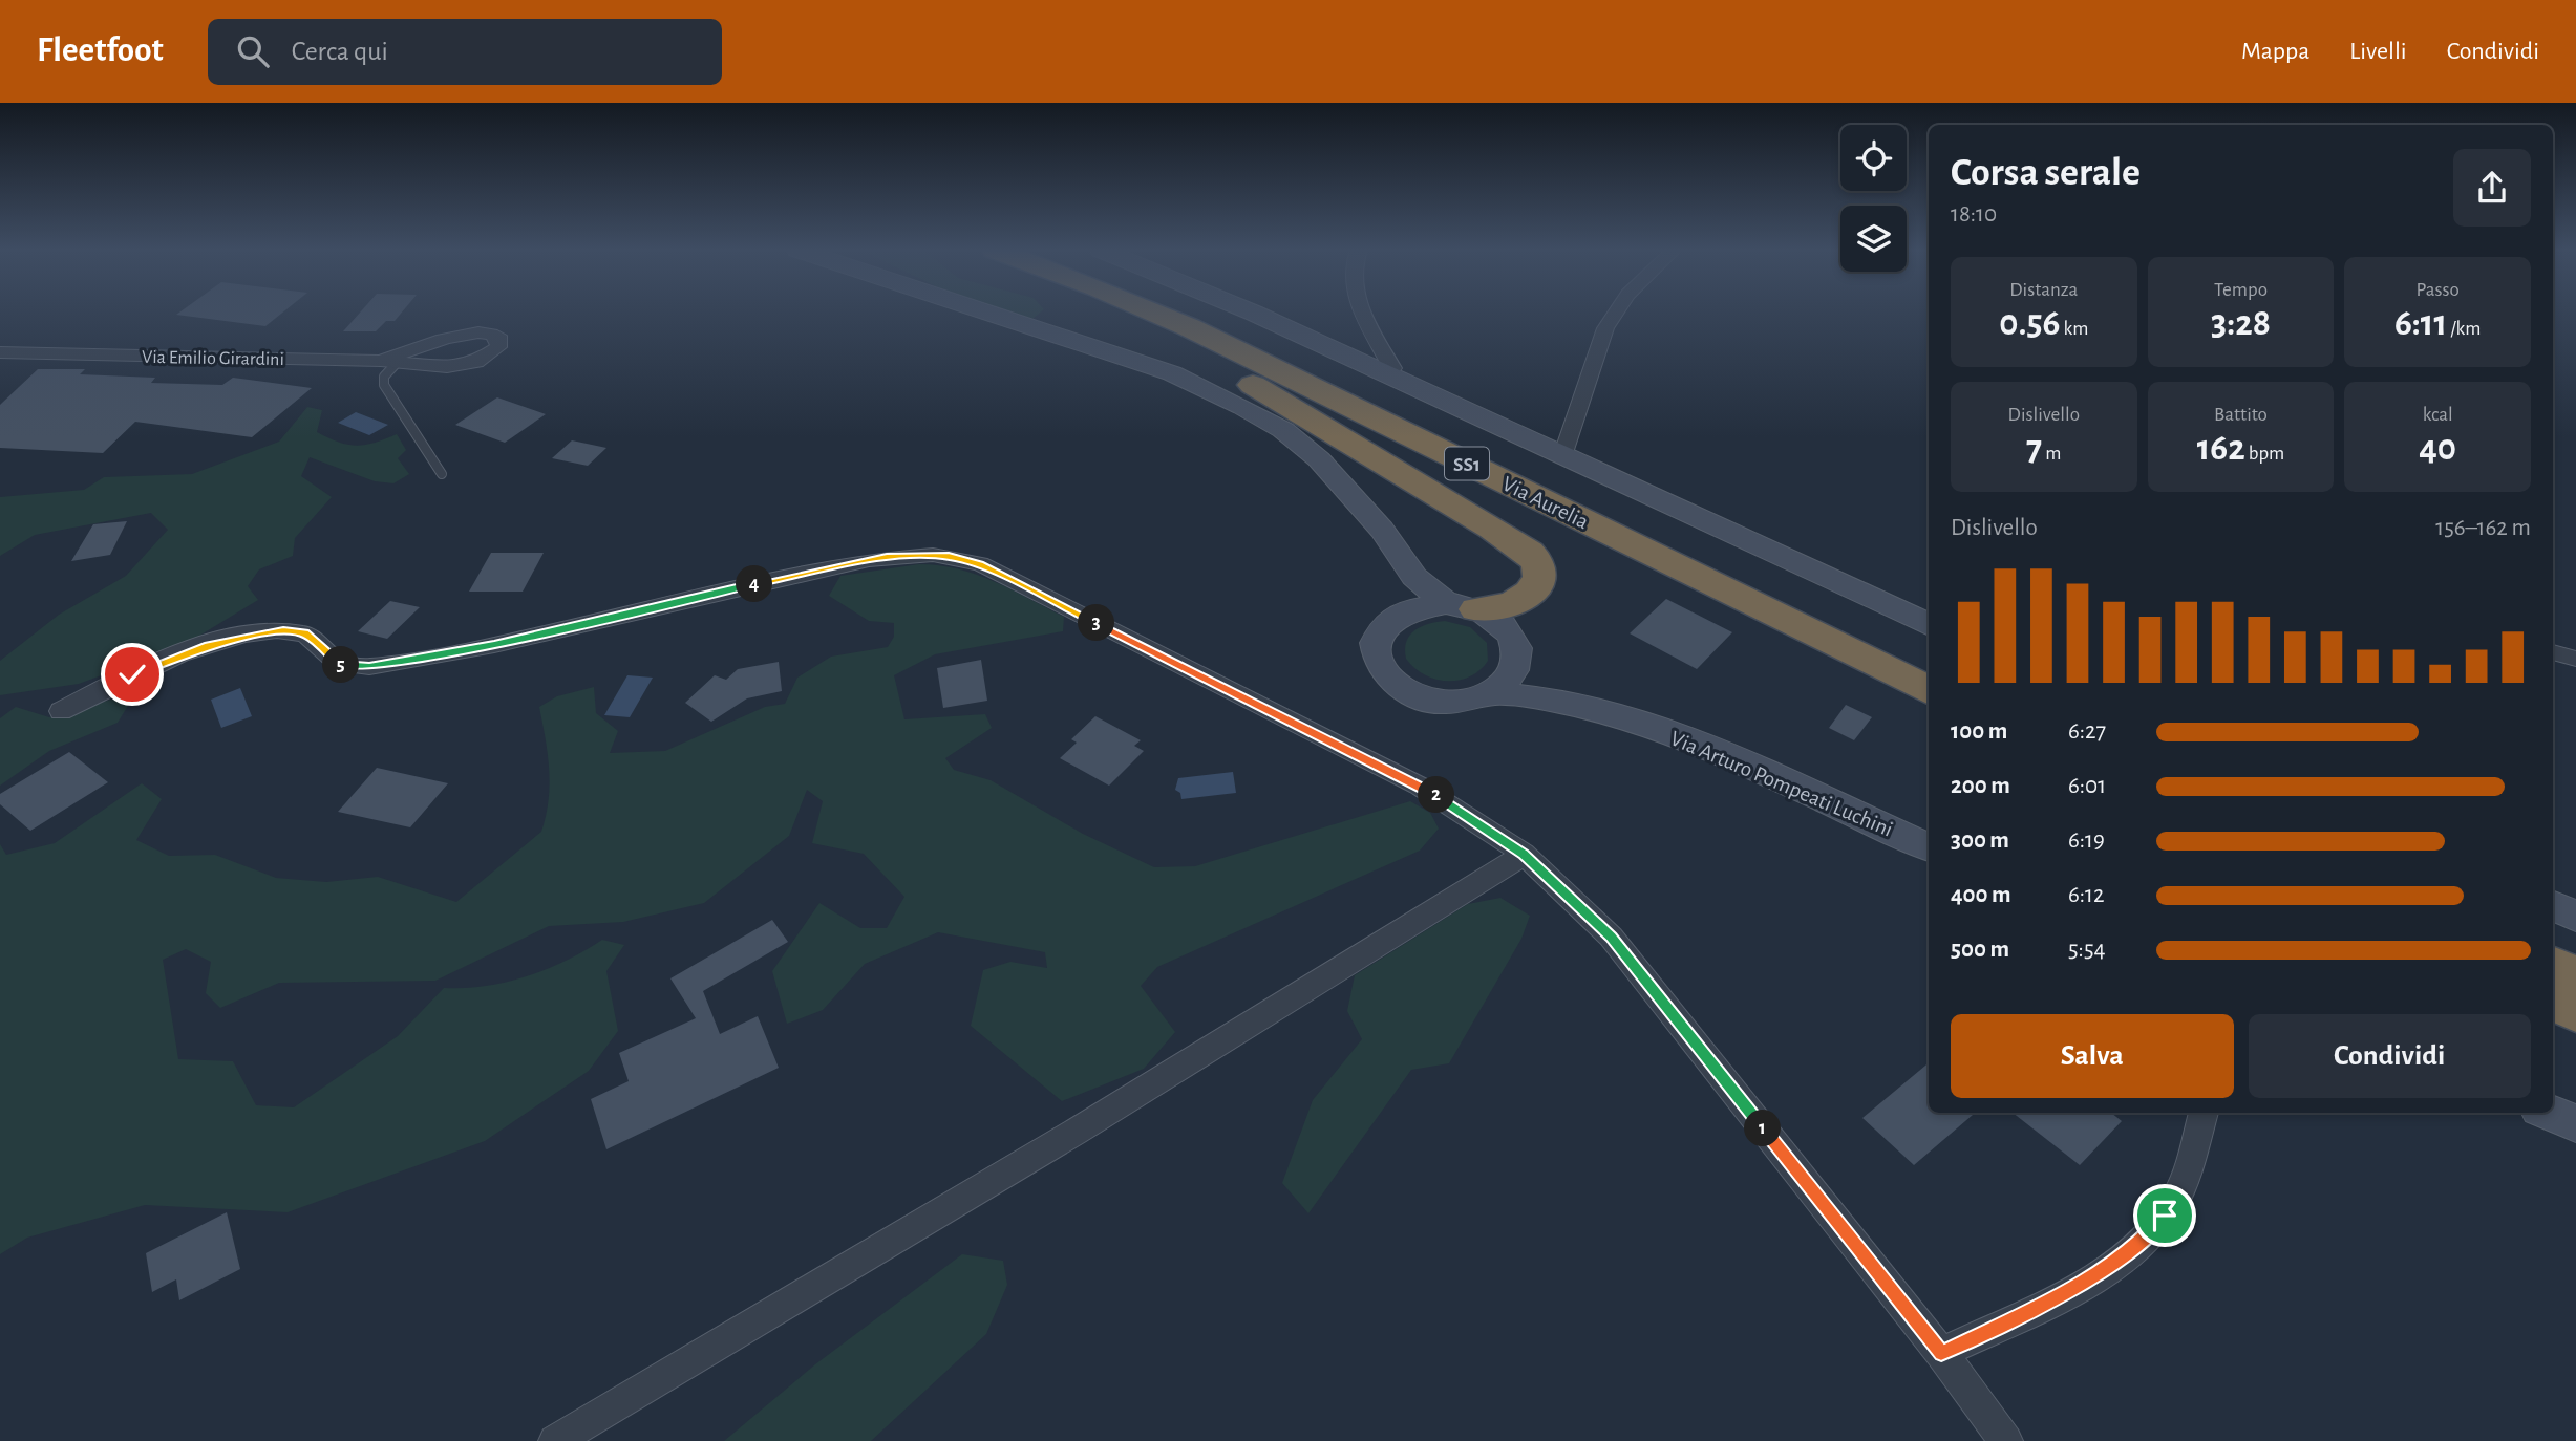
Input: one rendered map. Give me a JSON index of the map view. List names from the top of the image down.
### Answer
{
  "streets": {
    "highway": ["SS1", "Via Aurelia"],
    "street": ["Via Emilio Girardini", "Via Arturo Pompeati Luchini"]
  },
  "page": {
    "header": "Fleetfoot",
    "search": "Cerca qui",
    "nav": ["Mappa", "Livelli", "Condividi"],
    "heading": ["Corsa serale", "18:10"],
    "stats": [
      ["Distanza", "0.56 km"],
      ["Tempo", "3:28"],
      ["Passo", "6:11 /km"],
      ["Dislivello", "7 m"],
      ["Battito", "162 bpm"],
      ["kcal", "40"]
    ],
    "chart": ["Dislivello", "156–162 m"],
    "pins": [
      "4",
      "3",
      "5",
      "2",
      "1"
    ],
    "list": [
      {
        "name": "100 m",
        "note": "6:27"
      },
      {
        "name": "200 m",
        "note": "6:01"
      },
      {
        "name": "300 m",
        "note": "6:19"
      },
      {
        "name": "400 m",
        "note": "6:12"
      },
      {
        "name": "500 m",
        "note": "5:54"
      }
    ],
    "buttons": ["Salva", "Condividi"]
  }
}
